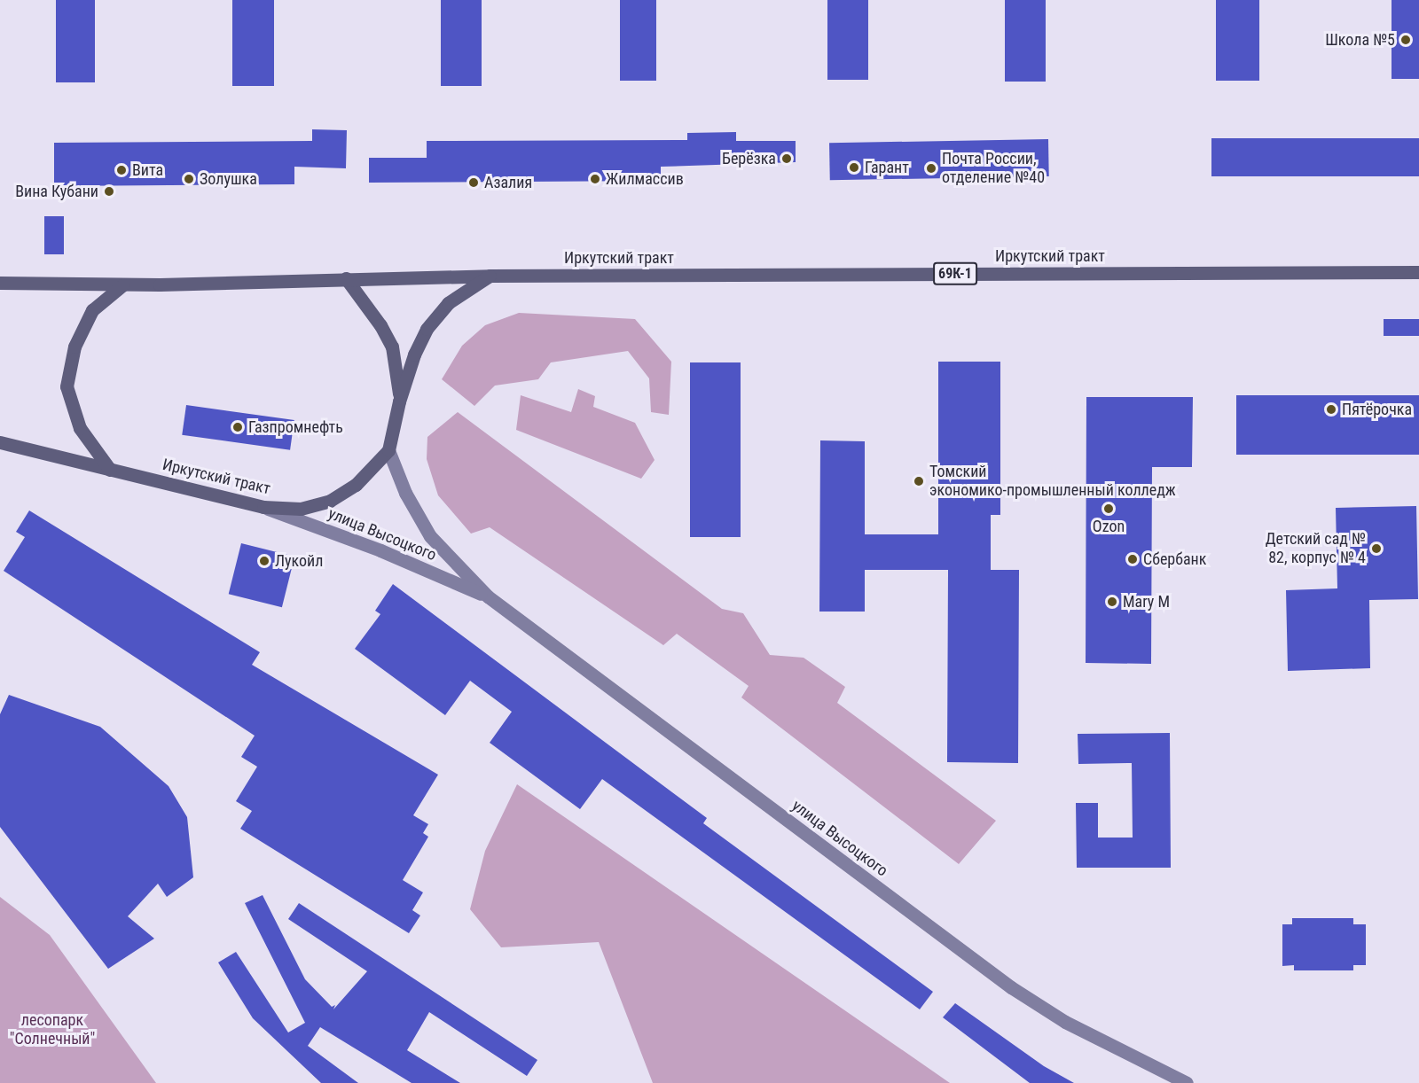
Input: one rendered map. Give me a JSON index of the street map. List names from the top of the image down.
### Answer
{
  "streets": {
    "main road": ["Иркутский тракт", "69К-1", "улица Высоцкого"]
  },
  "crossings": [
    ["Иркутский тракт", "улица Высоцкого"]
  ],
  "parks": ["лесопарк \"Солнечный\""],
  "places": [
    "Школа №5",
    "Берёзка",
    "Гарант",
    "Почта России, отделение №40",
    "Вита",
    "Золушка",
    "Жилмассив",
    "Азалия",
    "Вина Кубани",
    "Пятёрочка",
    "Газпромнефть",
    "Томский экономико-промышленный колледж",
    "Ozon",
    "Детский сад № 82, корпус № 4",
    "Сбербанк",
    "Лукойл",
    "Mary M"
  ]
}
